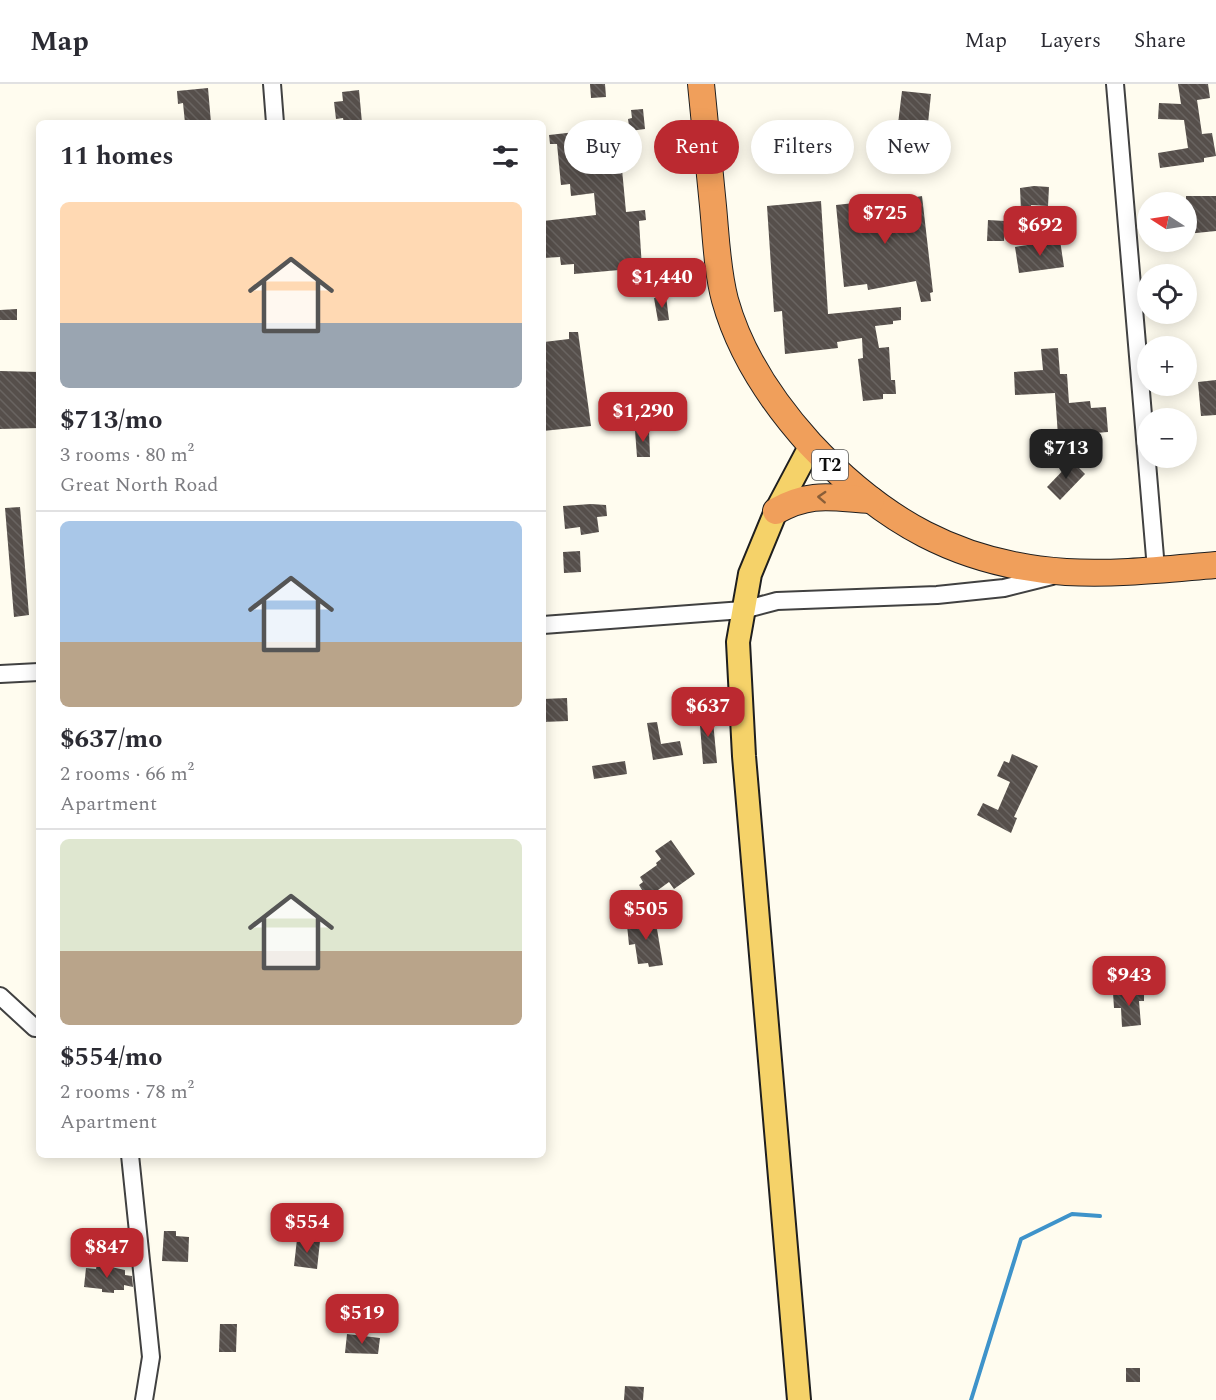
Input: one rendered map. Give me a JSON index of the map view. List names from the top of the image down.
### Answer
{
  "streets": {
    "highway": ["T2"]
  },
  "north": "left",
  "page": {
    "header": "Map",
    "nav": ["Map", "Layers", "Share"],
    "chip": [
      "Buy",
      "Rent",
      "Filters",
      "New"
    ],
    "heading": "11 homes",
    "map_buttons": ["+", "−"],
    "list": [
      {
        "name": "$713/mo",
        "note": "3 rooms · 80 m² · Great North Road"
      },
      {
        "name": "$637/mo",
        "note": "2 rooms · 66 m² · Apartment"
      },
      {
        "name": "$554/mo",
        "note": "2 rooms · 78 m² · Apartment"
      }
    ],
    "price": [
      "$725",
      "$692",
      "$1,440",
      "$1,290",
      "$713",
      "$637",
      "$505",
      "$943",
      "$554",
      "$847",
      "$519"
    ]
  }
}
